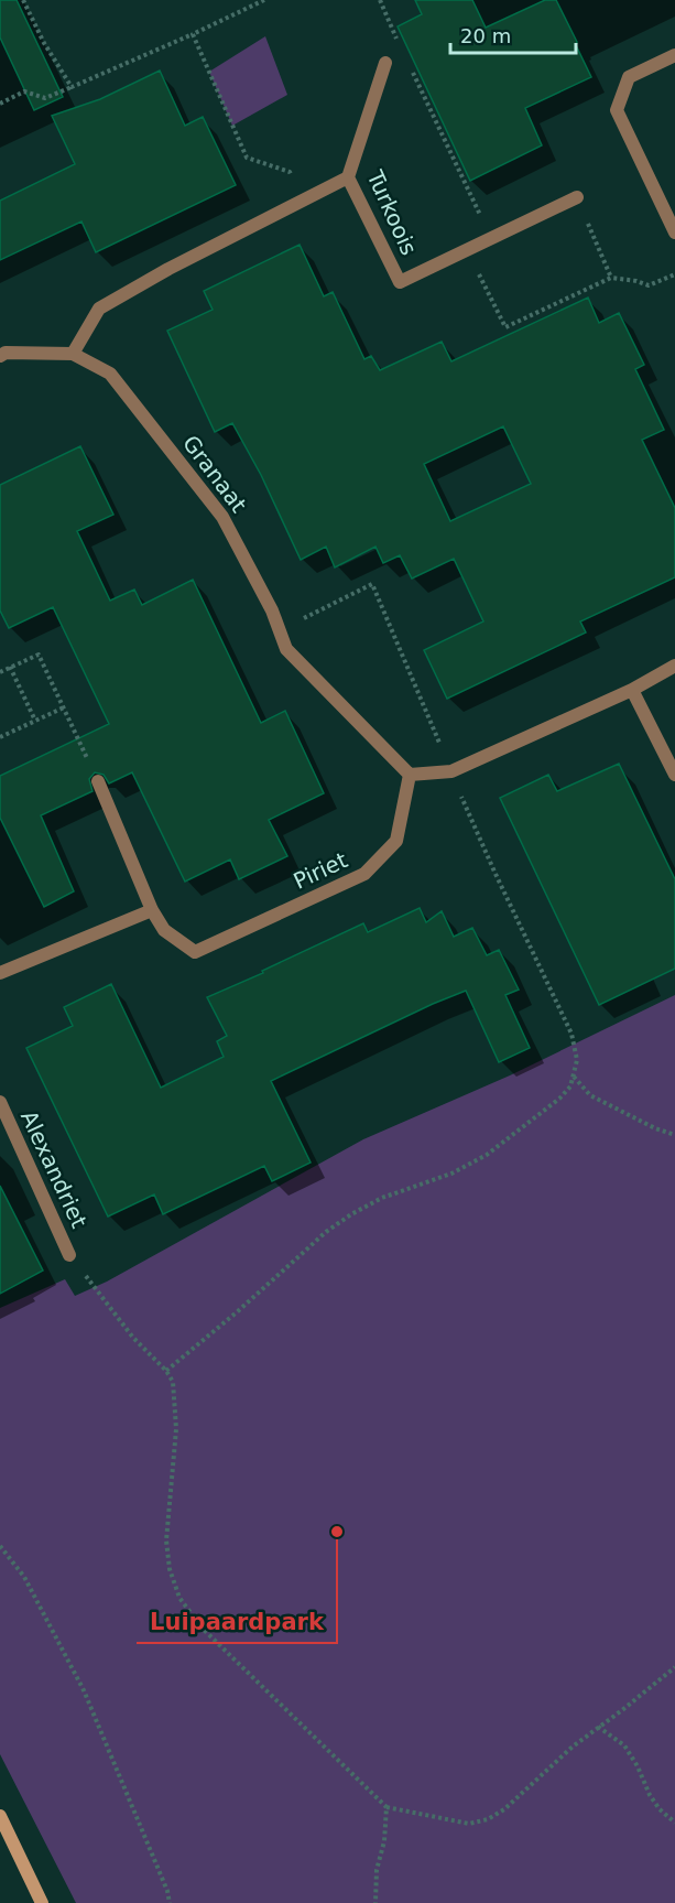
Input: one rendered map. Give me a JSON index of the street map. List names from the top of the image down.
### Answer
{
  "streets": {
    "street": [
      "Turkoois",
      "Granaat",
      "Piriet",
      "Alexandriet"
    ]
  },
  "crossings": [
    ["Granaat", "Piriet"]
  ],
  "places": ["Luipaardpark"],
  "scale_bar": "20 m"
}
